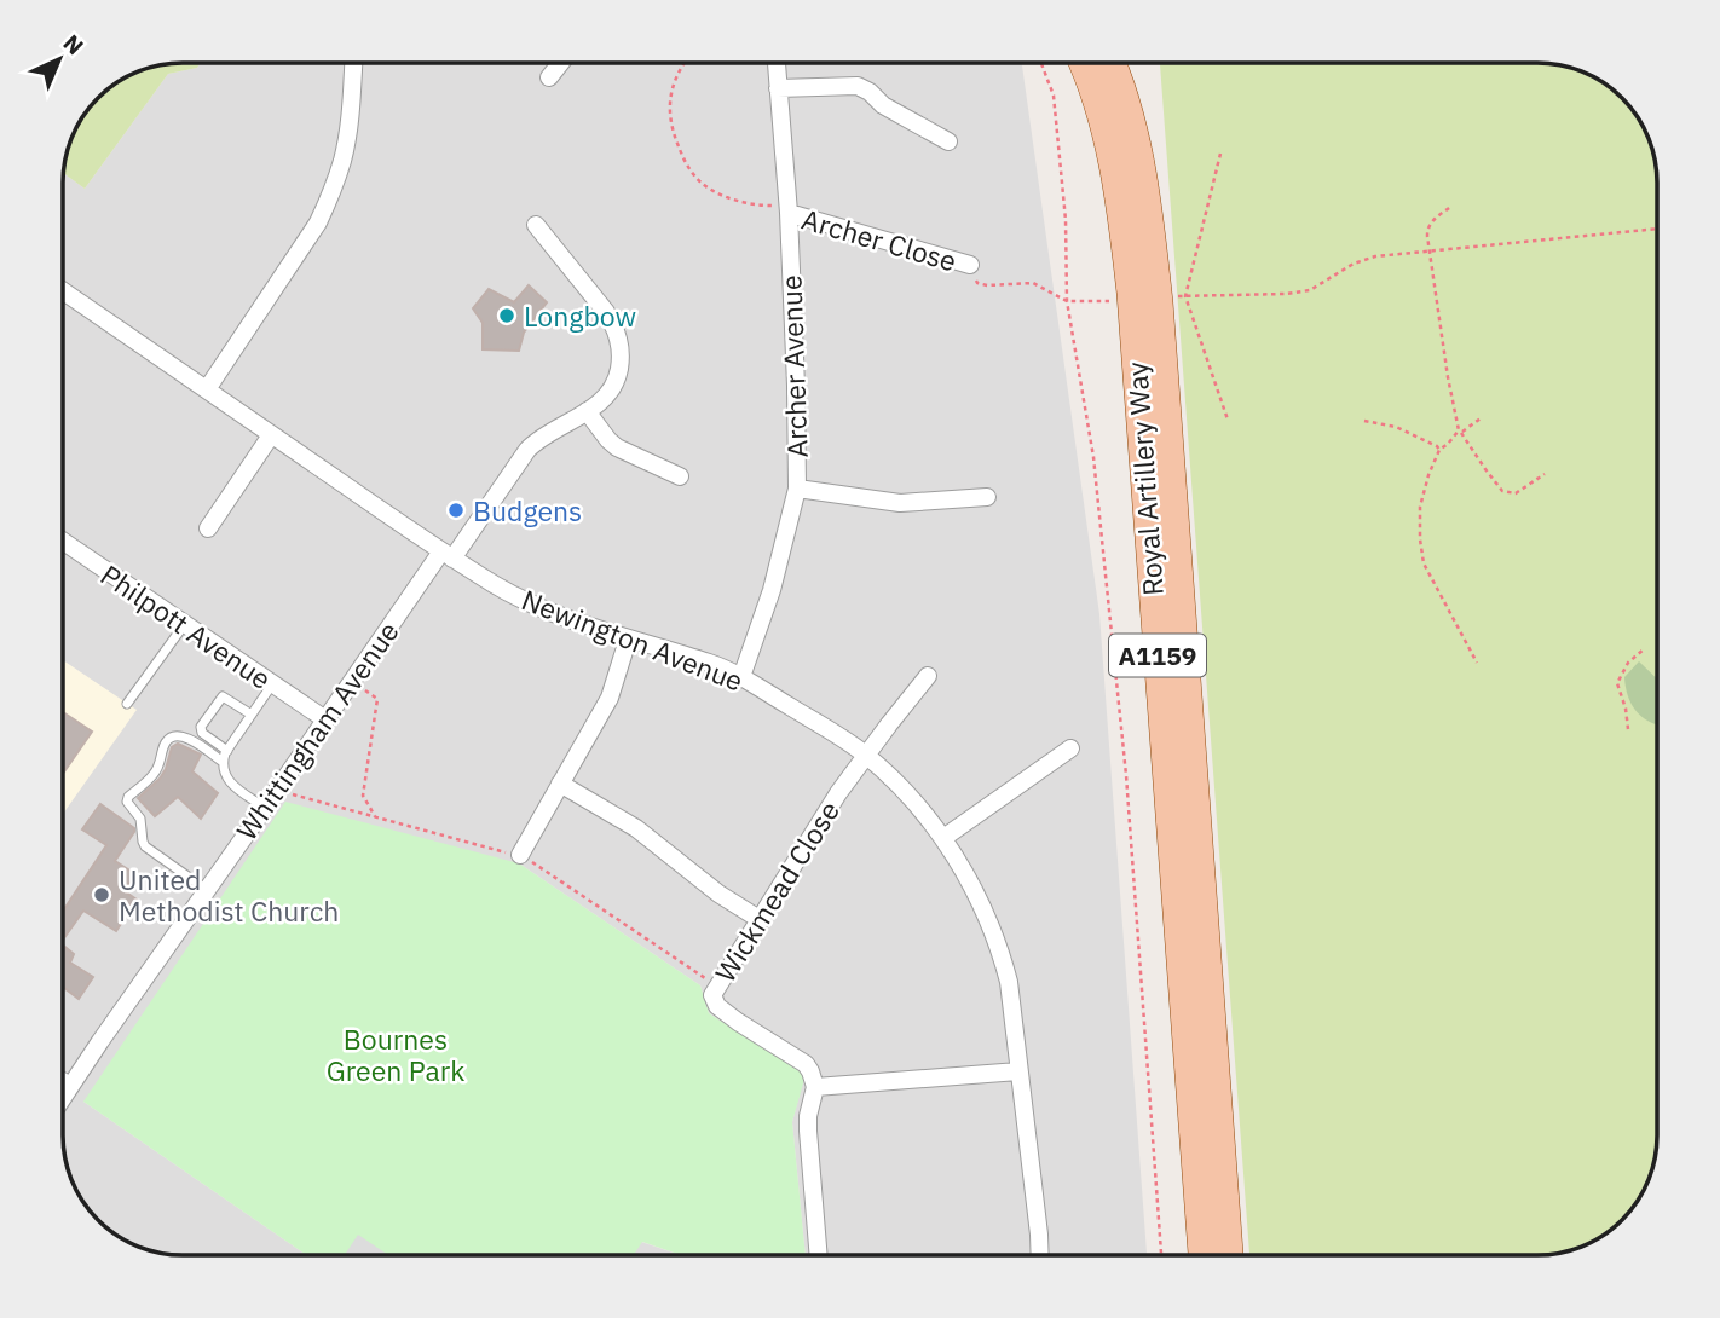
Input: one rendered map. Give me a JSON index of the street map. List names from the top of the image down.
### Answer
{
  "streets": {
    "main road": ["Royal Artillery Way", "A1159"],
    "street": [
      "Archer Close",
      "Archer Avenue",
      "Philpott Avenue",
      "Newington Avenue",
      "Whittingham Avenue",
      "Wickmead Close"
    ]
  },
  "crossings": [
    ["Archer Close", "Archer Avenue"],
    ["Archer Avenue", "Newington Avenue"],
    ["Philpott Avenue", "Whittingham Avenue"],
    ["Newington Avenue", "Whittingham Avenue"],
    ["Newington Avenue", "Wickmead Close"]
  ],
  "parks": ["Bournes Green Park"],
  "places": ["Longbow", "Budgens", "United Methodist Church"],
  "north": "top right"
}
